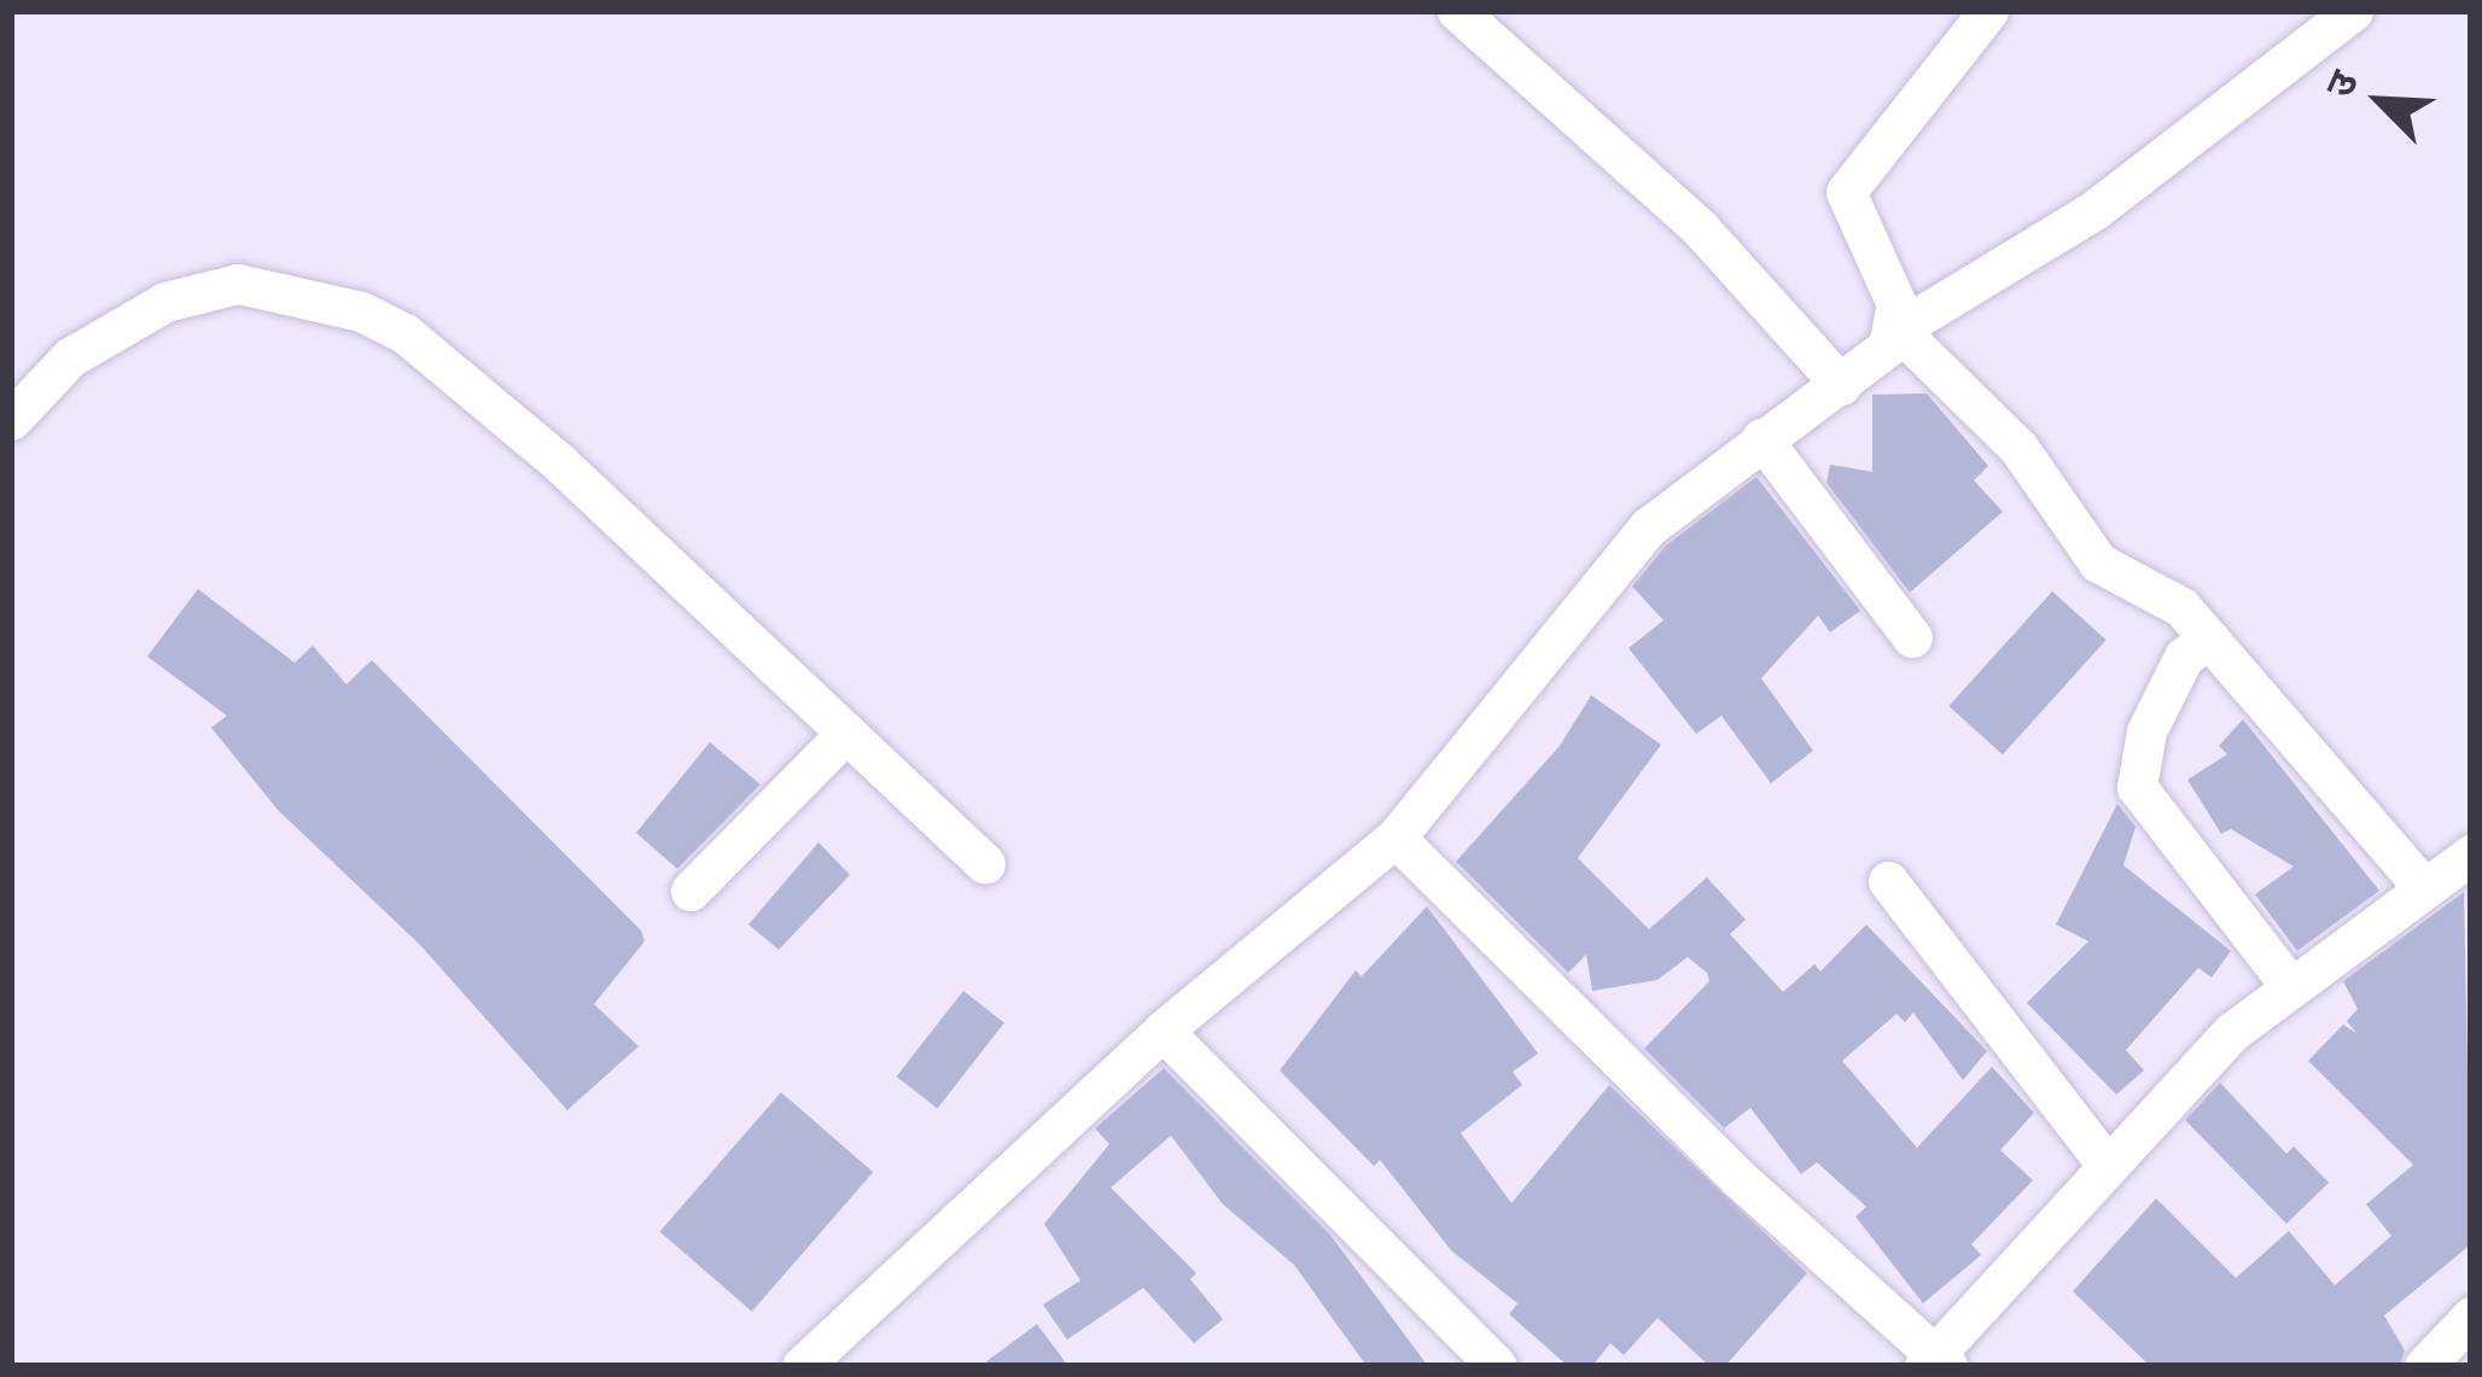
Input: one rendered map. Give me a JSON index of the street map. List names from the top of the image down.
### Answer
{
  "north": "top left"
}
